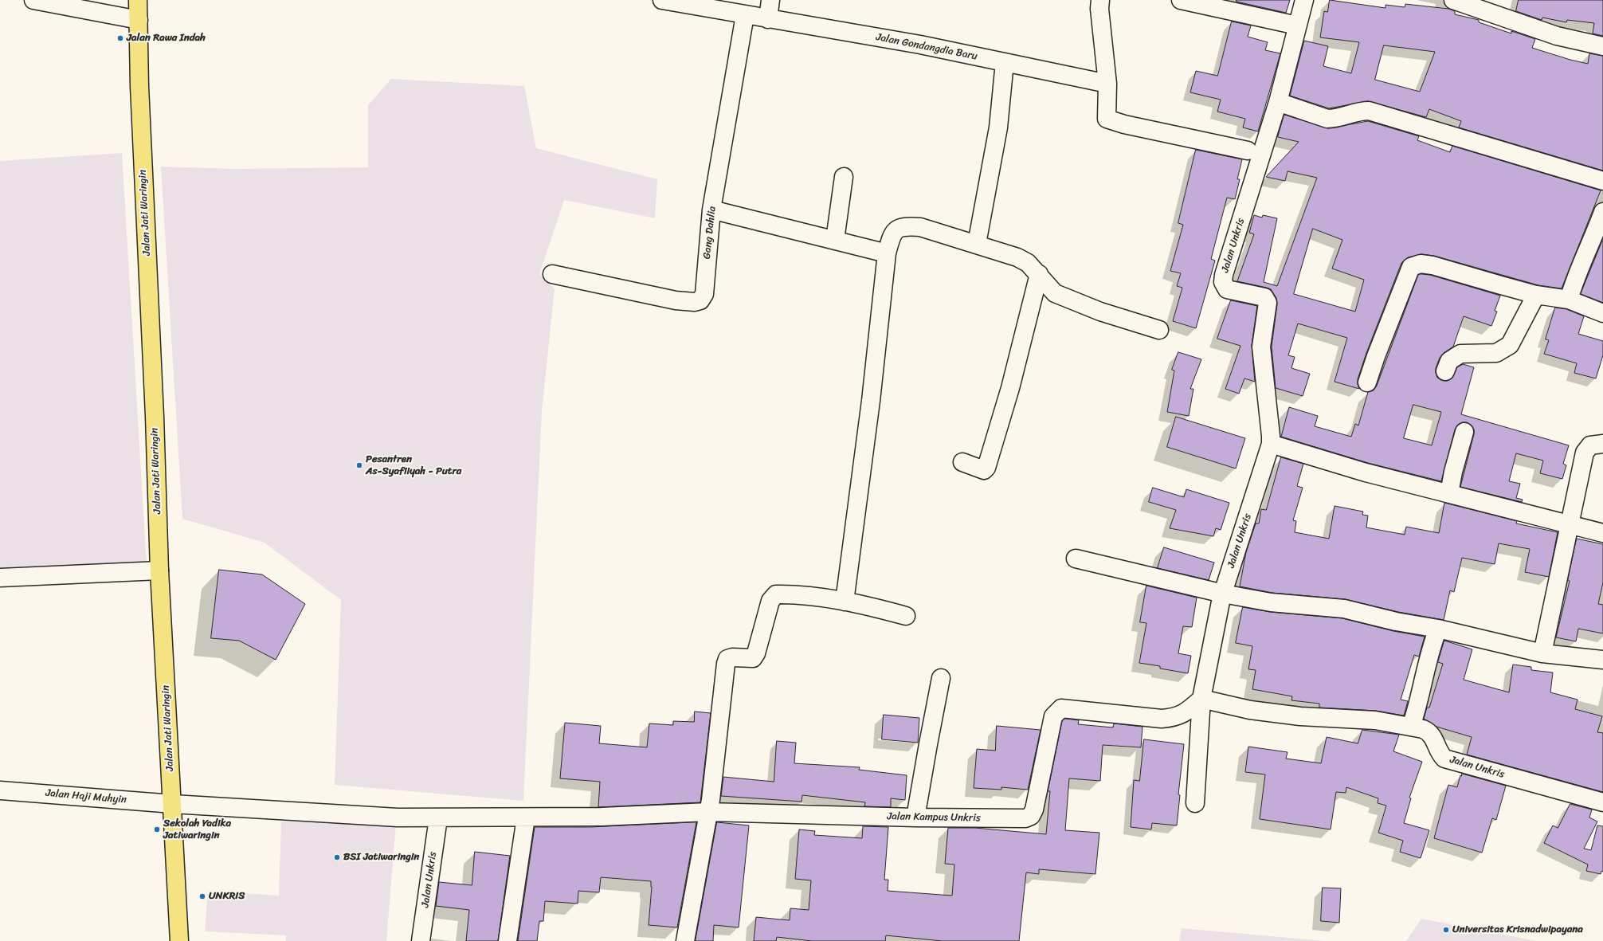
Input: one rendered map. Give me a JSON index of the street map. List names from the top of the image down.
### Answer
{
  "streets": {
    "main road": ["Jalan Jati Waringin"],
    "street": [
      "Jalan Gondangdia Baru",
      "Gang Dahlia",
      "Jalan Unkris",
      "Jalan Haji Muhyin",
      "Jalan Kampus Unkris"
    ]
  },
  "crossings": [
    ["Jalan Gondangdia Baru", "Gang Dahlia"],
    ["Jalan Jati Waringin", "Jalan Haji Muhyin"],
    ["Jalan Unkris", "Jalan Haji Muhyin"],
    ["Jalan Unkris", "Jalan Kampus Unkris"],
    ["Jalan Haji Muhyin", "Jalan Kampus Unkris"]
  ],
  "places": [
    "Jalan Rawa Indah",
    "Pesantren As-Syafiiyah - Putra",
    "Sekolah Yadika Jatiwaringin",
    "BSI Jatiwaringin",
    "UNKRIS",
    "Universitas Krisnadwipayana"
  ]
}
